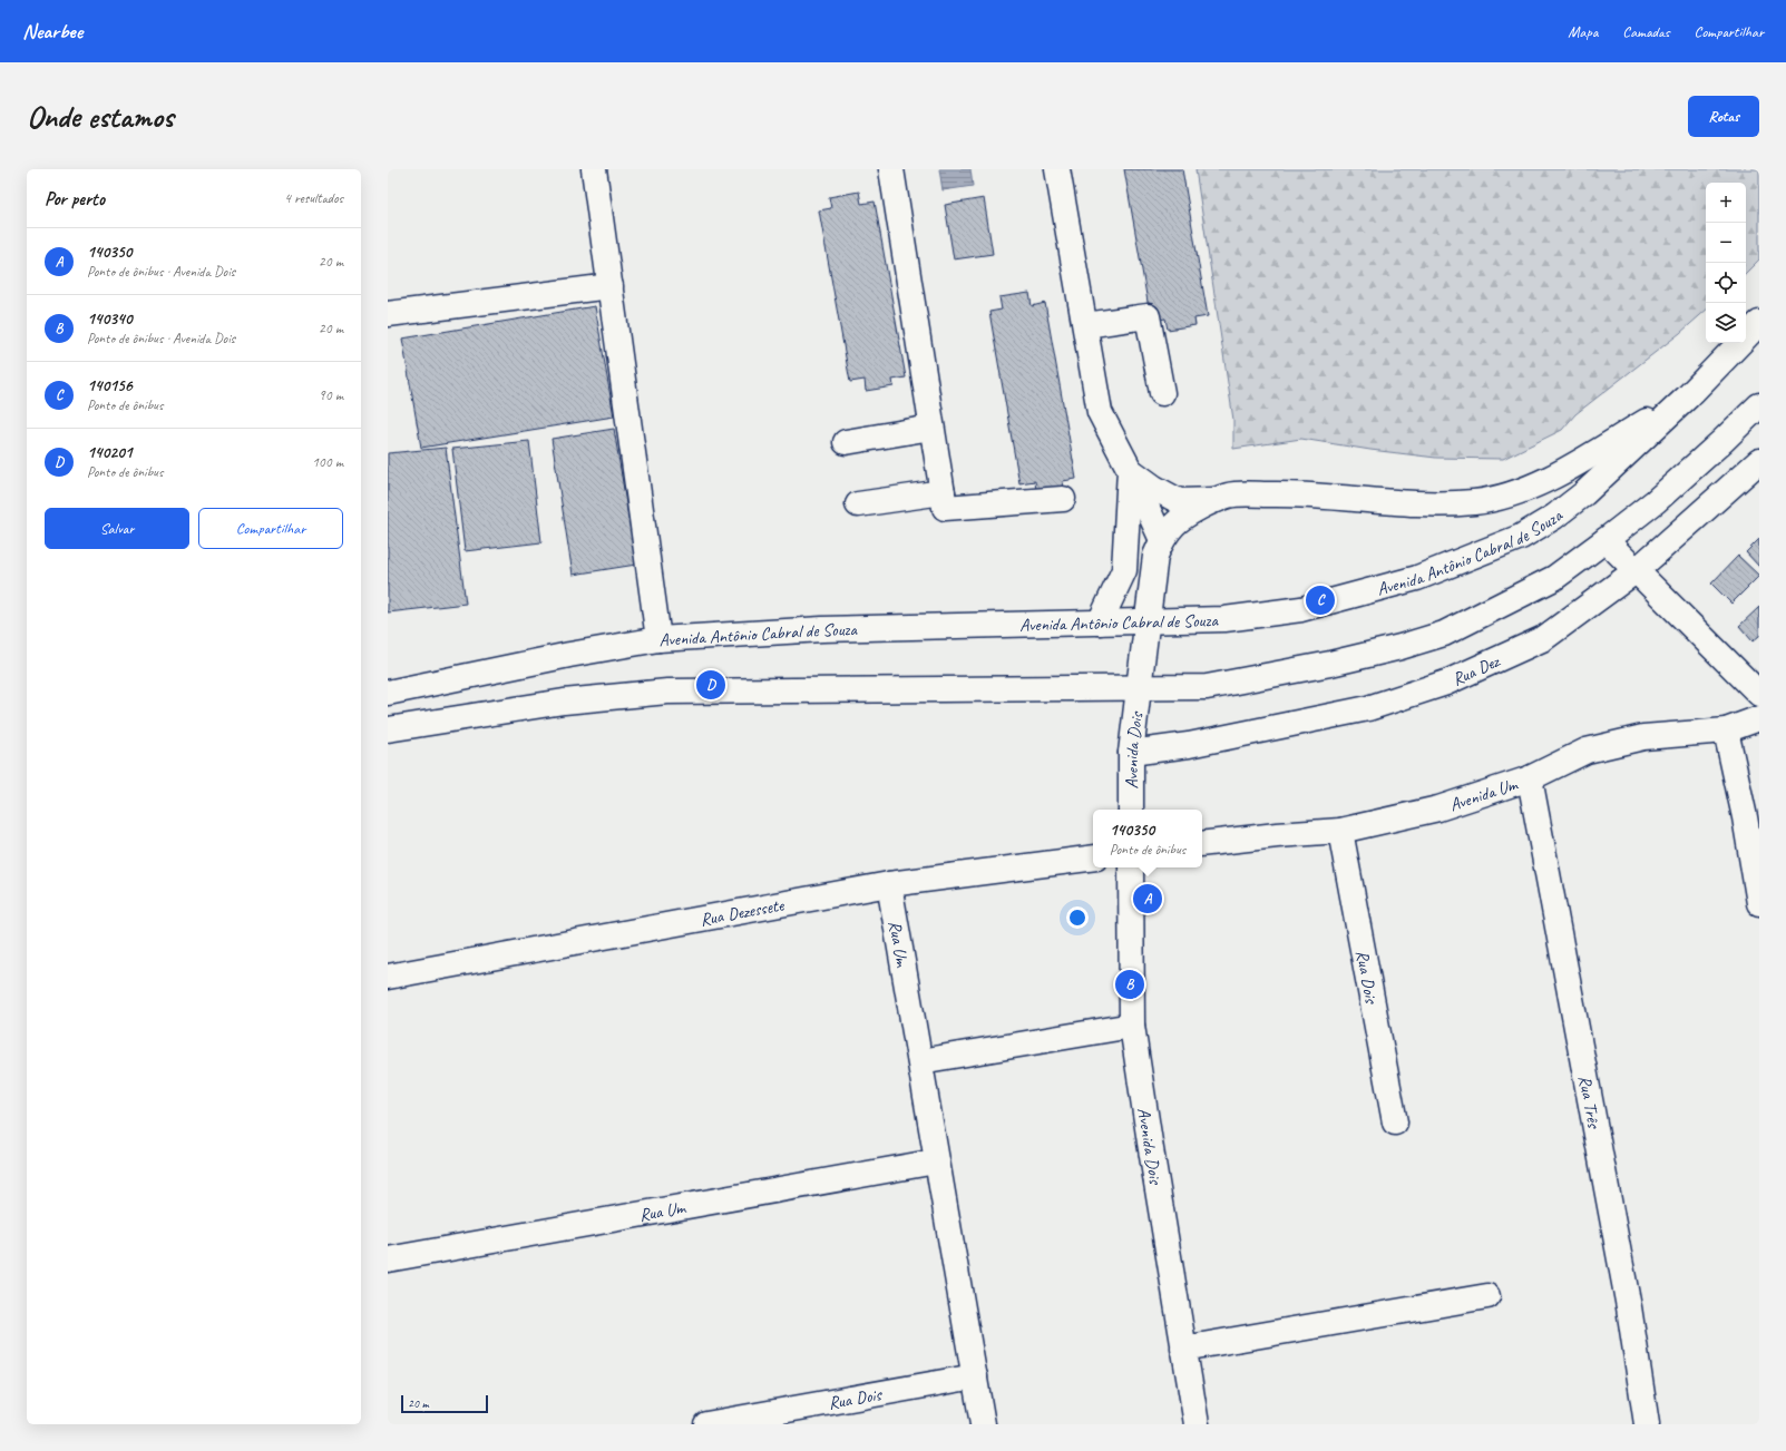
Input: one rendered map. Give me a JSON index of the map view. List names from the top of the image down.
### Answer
{
  "streets": {
    "main road": [
      "Avenida Antônio Cabral de Souza",
      "Rua Dez",
      "Avenida Dois",
      "Avenida Um",
      "Rua Dezessete",
      "Rua Um",
      "Rua Dois",
      "Rua Três"
    ]
  },
  "crossings": [
    ["Avenida Antônio Cabral de Souza", "Avenida Dois"],
    ["Rua Dez", "Avenida Dois"],
    ["Avenida Um", "Rua Dois"],
    ["Avenida Um", "Rua Três"],
    ["Rua Dezessete", "Rua Um"],
    ["Rua Um", "Rua Dois"]
  ],
  "scale_bar": "20 m",
  "page": {
    "header": "Nearbee",
    "nav": ["Mapa", "Camadas", "Compartilhar"],
    "buttons": [
      "Rotas",
      ["Salvar", "Compartilhar"]
    ],
    "title": "Onde estamos",
    "heading": ["Por perto", "4 resultados"],
    "map_buttons": ["+", "−"],
    "list": [
      {
        "mark": "A",
        "name": "140350",
        "note": "Ponto de ônibus · Avenida Dois",
        "value": "20 m"
      },
      {
        "mark": "B",
        "name": "140340",
        "note": "Ponto de ônibus · Avenida Dois",
        "value": "20 m"
      },
      {
        "mark": "C",
        "name": "140156",
        "note": "Ponto de ônibus",
        "value": "90 m"
      },
      {
        "mark": "D",
        "name": "140201",
        "note": "Ponto de ônibus",
        "value": "100 m"
      }
    ],
    "pins": [
      "C",
      "D",
      "A",
      "B"
    ],
    "popup": ["140350", "Ponto de ônibus"],
    "scale": "20 m"
  }
}
